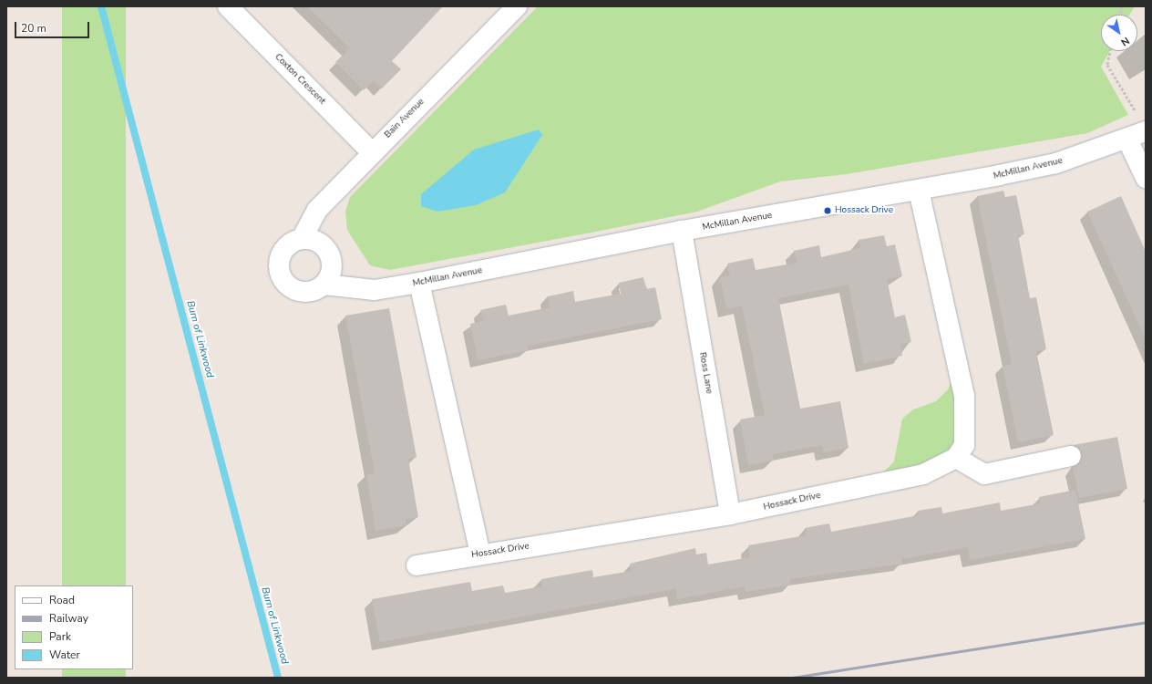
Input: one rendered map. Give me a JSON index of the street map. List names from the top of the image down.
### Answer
{
  "streets": {
    "street": [
      "Coxton Crescent",
      "Bain Avenue",
      "McMillan Avenue",
      "Ross Lane",
      "Hossack Drive"
    ]
  },
  "crossings": [
    ["Coxton Crescent", "Bain Avenue"],
    ["Bain Avenue", "McMillan Avenue"],
    ["McMillan Avenue", "Ross Lane"],
    ["Ross Lane", "Hossack Drive"]
  ],
  "water": ["Burn of Linkwood"],
  "places": ["Hossack Drive"],
  "legend": [
    "Road",
    "Railway",
    "Park",
    "Water"
  ],
  "scale_bar": "20 m",
  "north": "bottom right"
}
